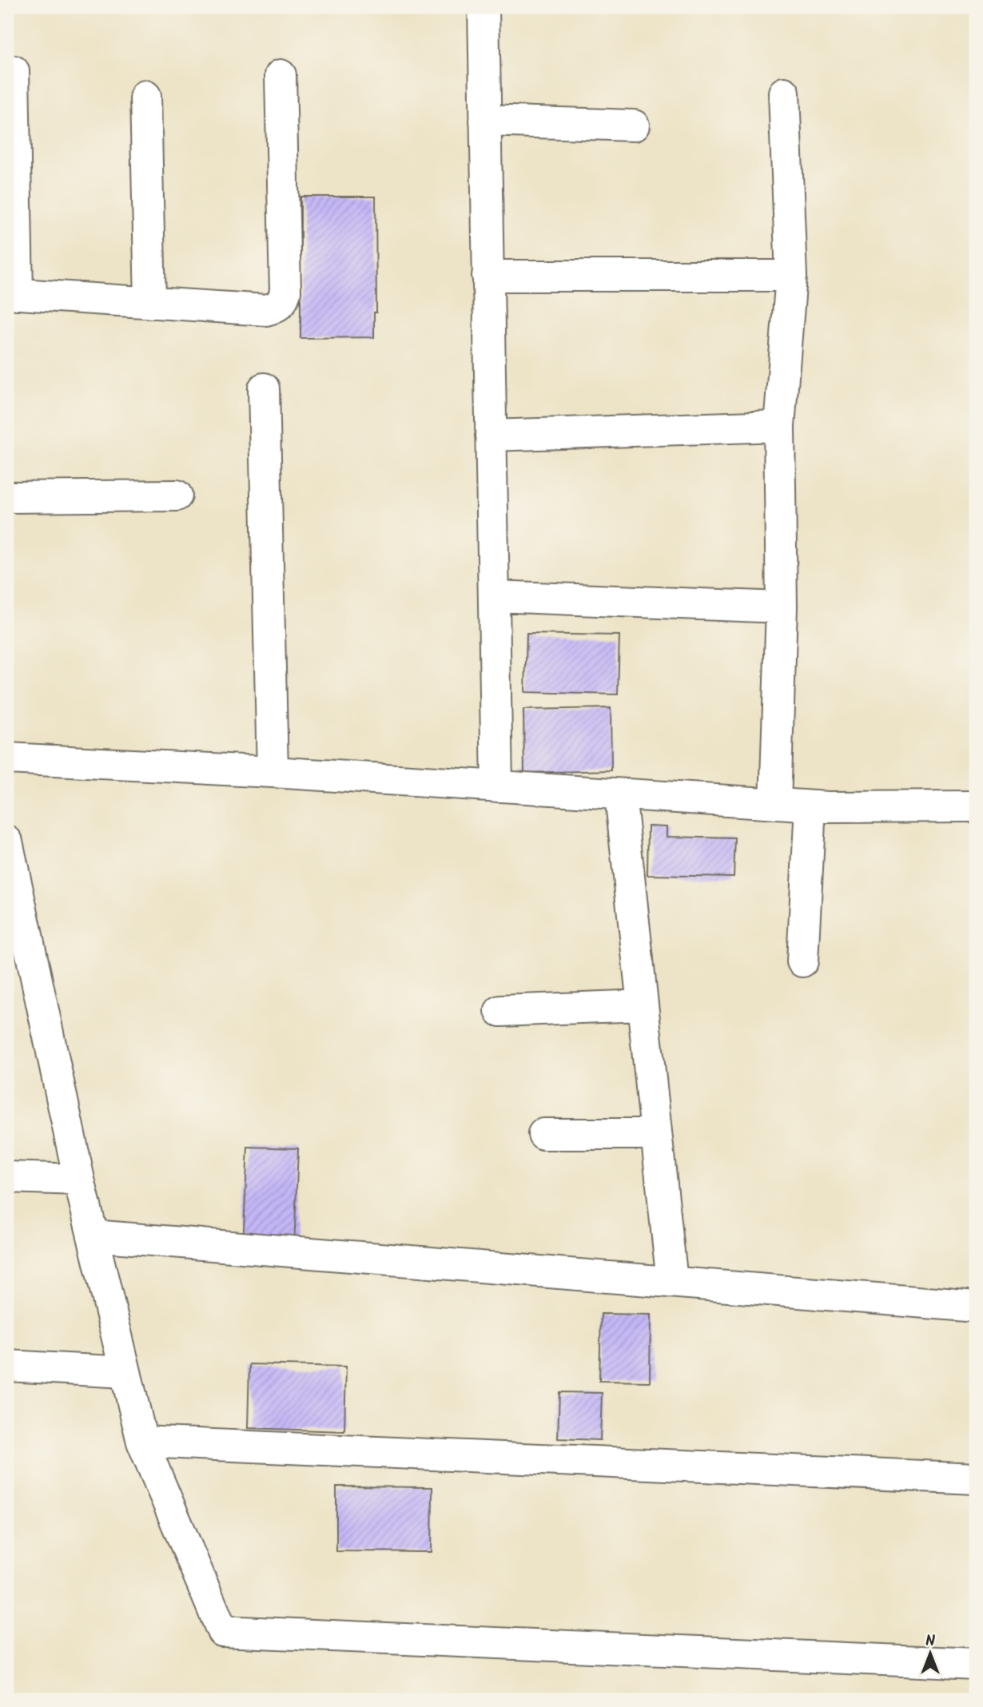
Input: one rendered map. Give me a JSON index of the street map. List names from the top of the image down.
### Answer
{
  "north": "top"
}
